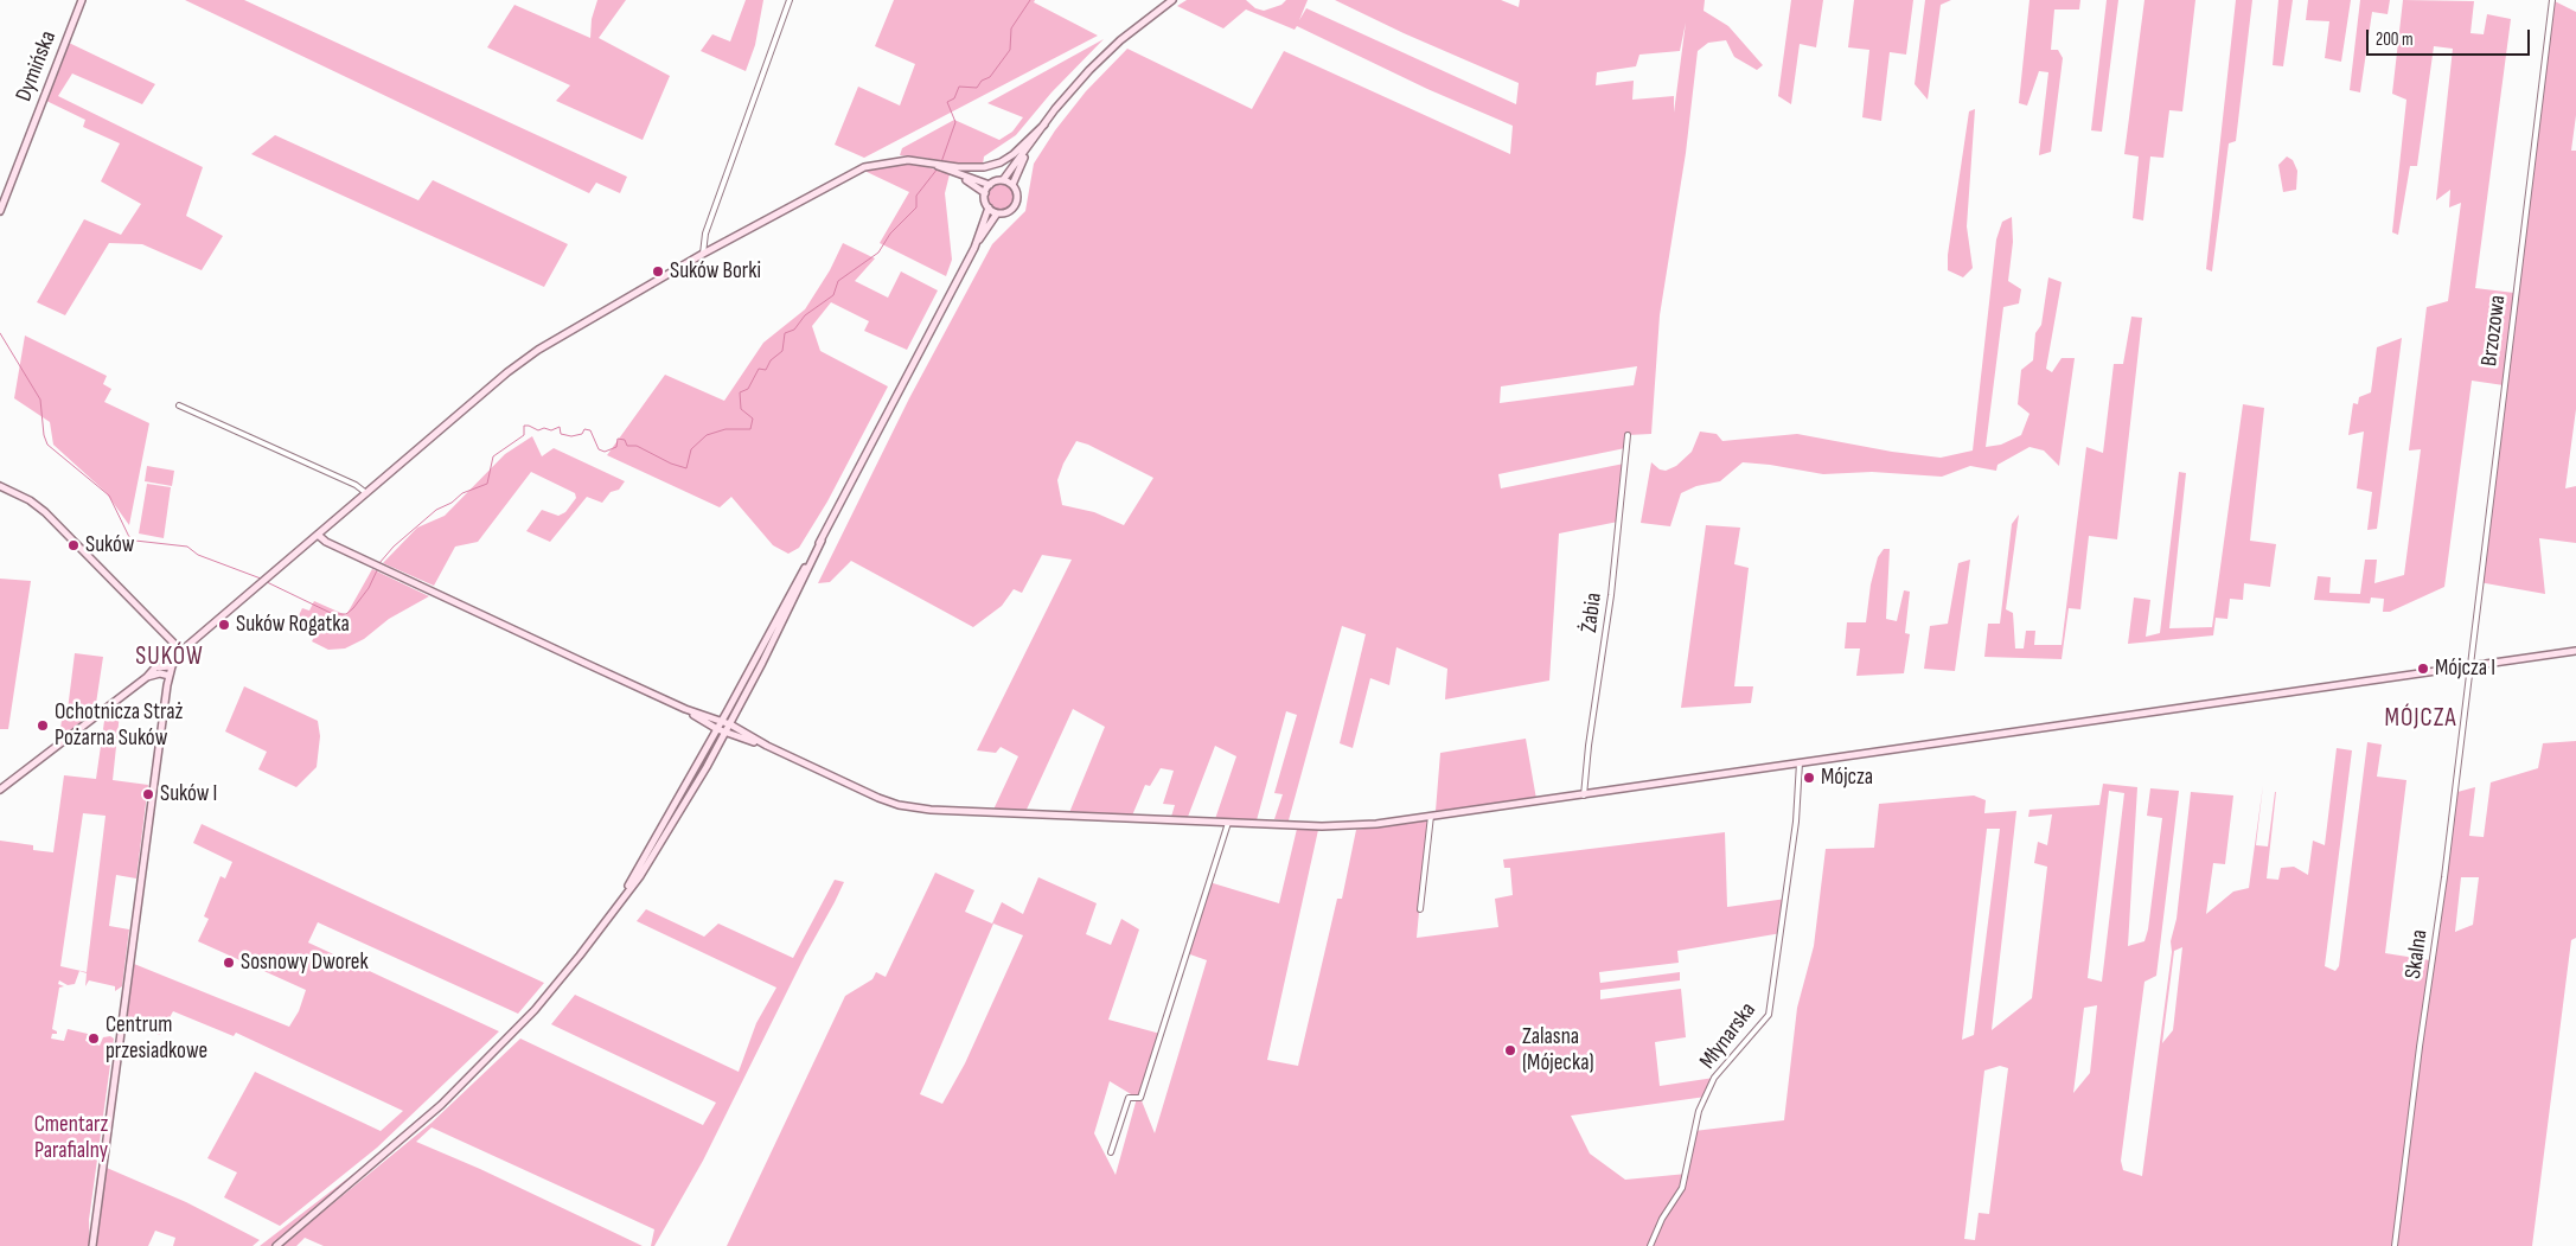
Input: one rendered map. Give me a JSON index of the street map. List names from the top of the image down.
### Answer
{
  "streets": {
    "street": [
      "Dymińska",
      "Brzozowa",
      "Żabia",
      "Skalna",
      "Młynarska"
    ]
  },
  "crossings": [
    ["Brzozowa", "Skalna"]
  ],
  "districts": ["SUKÓW", "MÓJCZA"],
  "parks": ["Cmentarz Parafialny"],
  "places": [
    "Suków Borki",
    "Suków",
    "Suków Rogatka",
    "Mójcza I",
    "Ochotnicza Straż Pożarna Suków",
    "Mójcza",
    "Suków I",
    "Sosnowy Dworek",
    "Centrum przesiadkowe",
    "Zalasna (Mójecka)"
  ],
  "scale_bar": "200 m"
}
